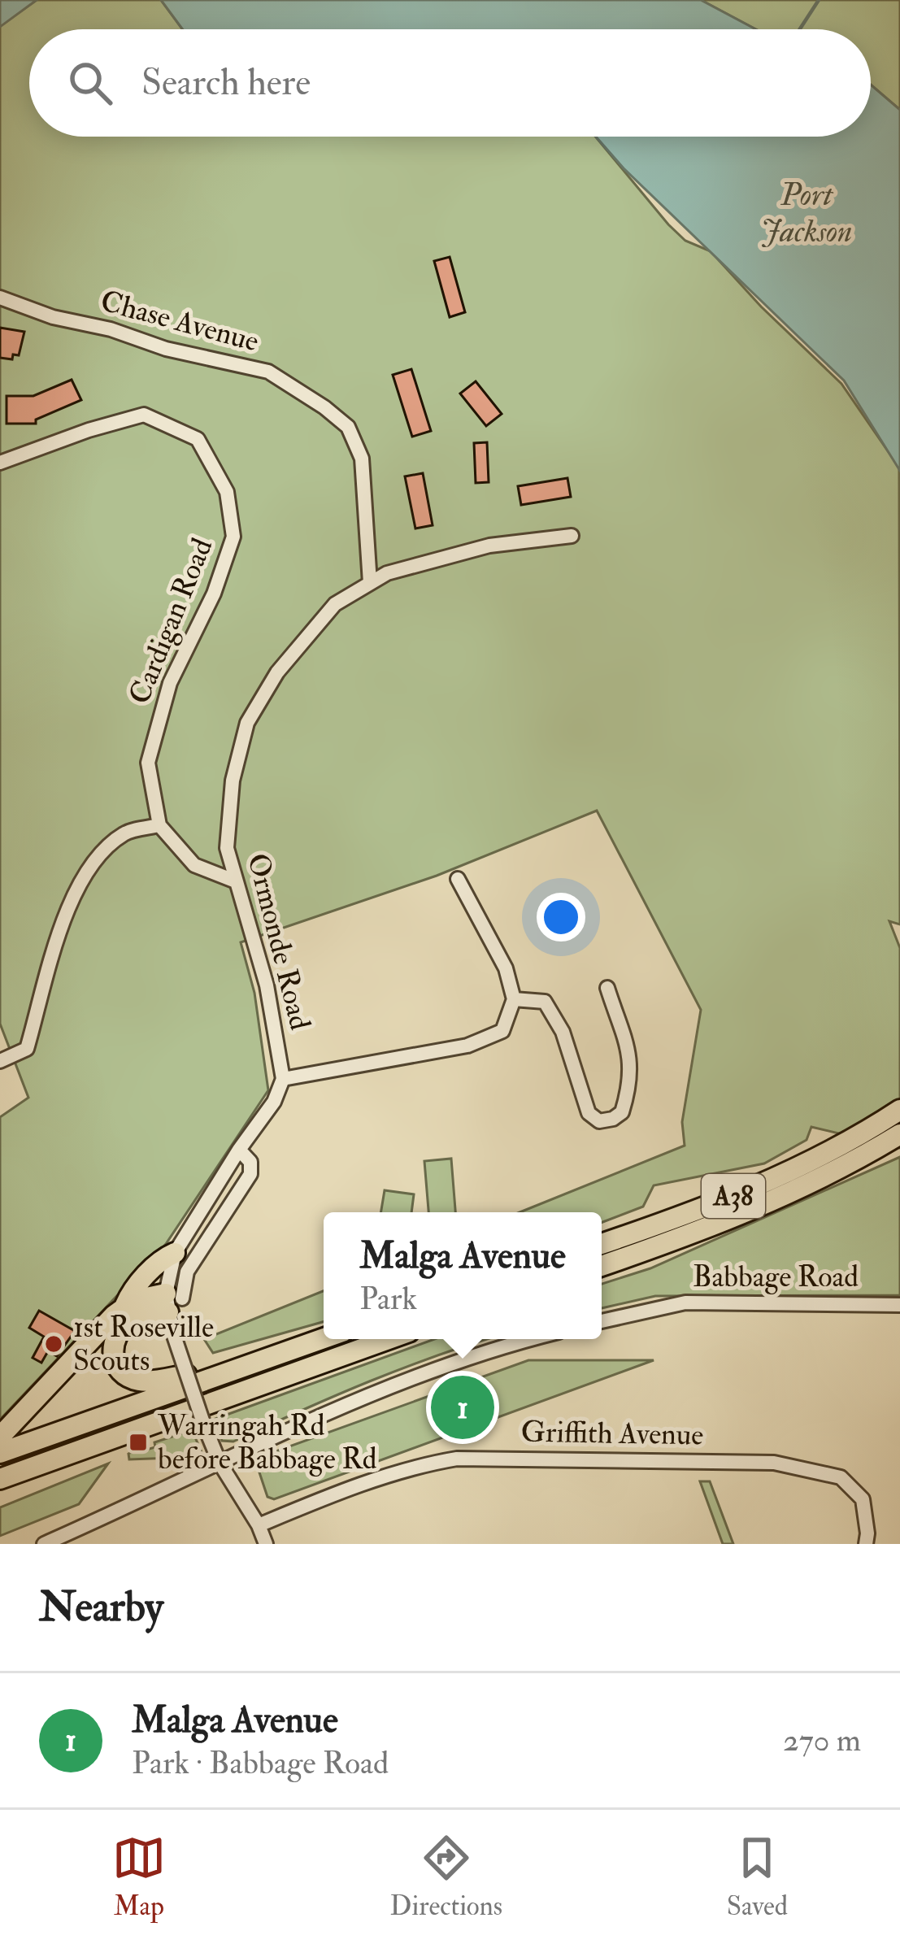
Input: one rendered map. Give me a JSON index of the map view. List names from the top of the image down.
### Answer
{
  "streets": {
    "highway": ["A38"],
    "street": [
      "Chase Avenue",
      "Cardigan Road",
      "Ormonde Road",
      "Babbage Road",
      "Griffith Avenue"
    ]
  },
  "crossings": [
    ["Chase Avenue", "Ormonde Road"]
  ],
  "water": ["Port Jackson"],
  "places": {
    "other": ["1st Roseville Scouts"],
    "transit": ["Warringah Rd before Babbage Rd"]
  },
  "page": {
    "search": "Search here",
    "popup": ["Malga Avenue", "Park"],
    "pins": "1",
    "heading": "Nearby",
    "list": [
      {
        "mark": "1",
        "name": "Malga Avenue",
        "note": "Park · Babbage Road",
        "value": "270 m"
      }
    ],
    "nav": ["Map", "Directions", "Saved"]
  }
}
